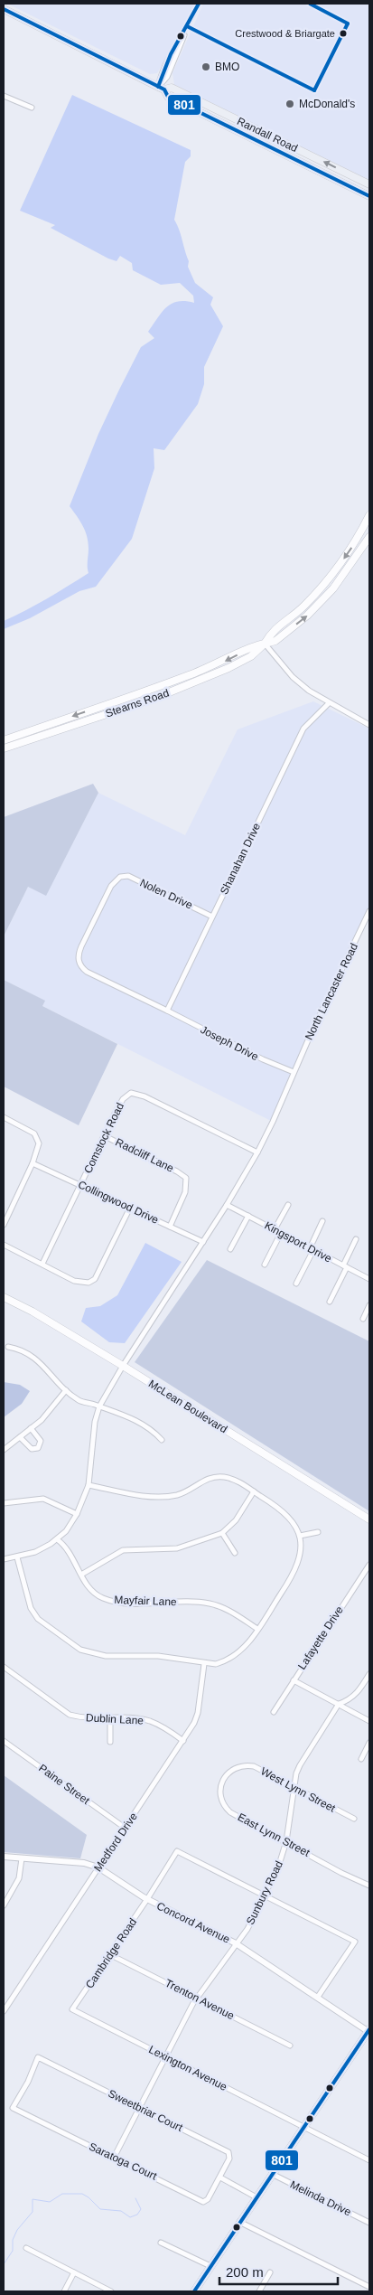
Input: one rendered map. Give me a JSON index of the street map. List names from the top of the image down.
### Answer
{
  "streets": {
    "main road": ["Randall Road", "Stearns Road", "McLean Boulevard"],
    "street": [
      "Shanahan Drive",
      "Nolen Drive",
      "North Lancaster Road",
      "Joseph Drive",
      "Comstock Road",
      "Radcliff Lane",
      "Collingwood Drive",
      "Kingsport Drive",
      "Mayfair Lane",
      "Lafayette Drive",
      "Dublin Lane",
      "Paine Street",
      "West Lynn Street",
      "East Lynn Street",
      "Medford Drive",
      "Sunbury Road",
      "Concord Avenue",
      "Cambridge Road",
      "Trenton Avenue",
      "Lexington Avenue",
      "Sweetbriar Court",
      "Saratoga Court",
      "Melinda Drive"
    ]
  },
  "crossings": [
    ["Shanahan Drive", "Nolen Drive"],
    ["Shanahan Drive", "Joseph Drive"],
    ["Nolen Drive", "Joseph Drive"],
    ["North Lancaster Road", "Joseph Drive"],
    ["North Lancaster Road", "Comstock Road"],
    ["North Lancaster Road", "Collingwood Drive"],
    ["North Lancaster Road", "Kingsport Drive"],
    ["North Lancaster Road", "McLean Boulevard"],
    ["North Lancaster Road", "Mayfair Lane"],
    ["Comstock Road", "Radcliff Lane"],
    ["Comstock Road", "Collingwood Drive"],
    ["Radcliff Lane", "Collingwood Drive"],
    ["Dublin Lane", "Medford Drive"],
    ["Paine Street", "Medford Drive"],
    ["West Lynn Street", "East Lynn Street"],
    ["West Lynn Street", "Sunbury Road"],
    ["East Lynn Street", "Sunbury Road"],
    ["Medford Drive", "Concord Avenue"],
    ["Sunbury Road", "Concord Avenue"],
    ["Sunbury Road", "Cambridge Road"],
    ["Sunbury Road", "Trenton Avenue"],
    ["Sunbury Road", "Lexington Avenue"],
    ["Sunbury Road", "Sweetbriar Court"],
    ["Sunbury Road", "Saratoga Court"],
    ["Concord Avenue", "Cambridge Road"],
    ["Cambridge Road", "Trenton Avenue"],
    ["Cambridge Road", "Lexington Avenue"],
    ["Sweetbriar Court", "Saratoga Court"]
  ],
  "places": ["Crestwood & Briargate", "BMO", "McDonald's"],
  "lines": ["transit line 801"],
  "scale_bar": "200 m"
}
